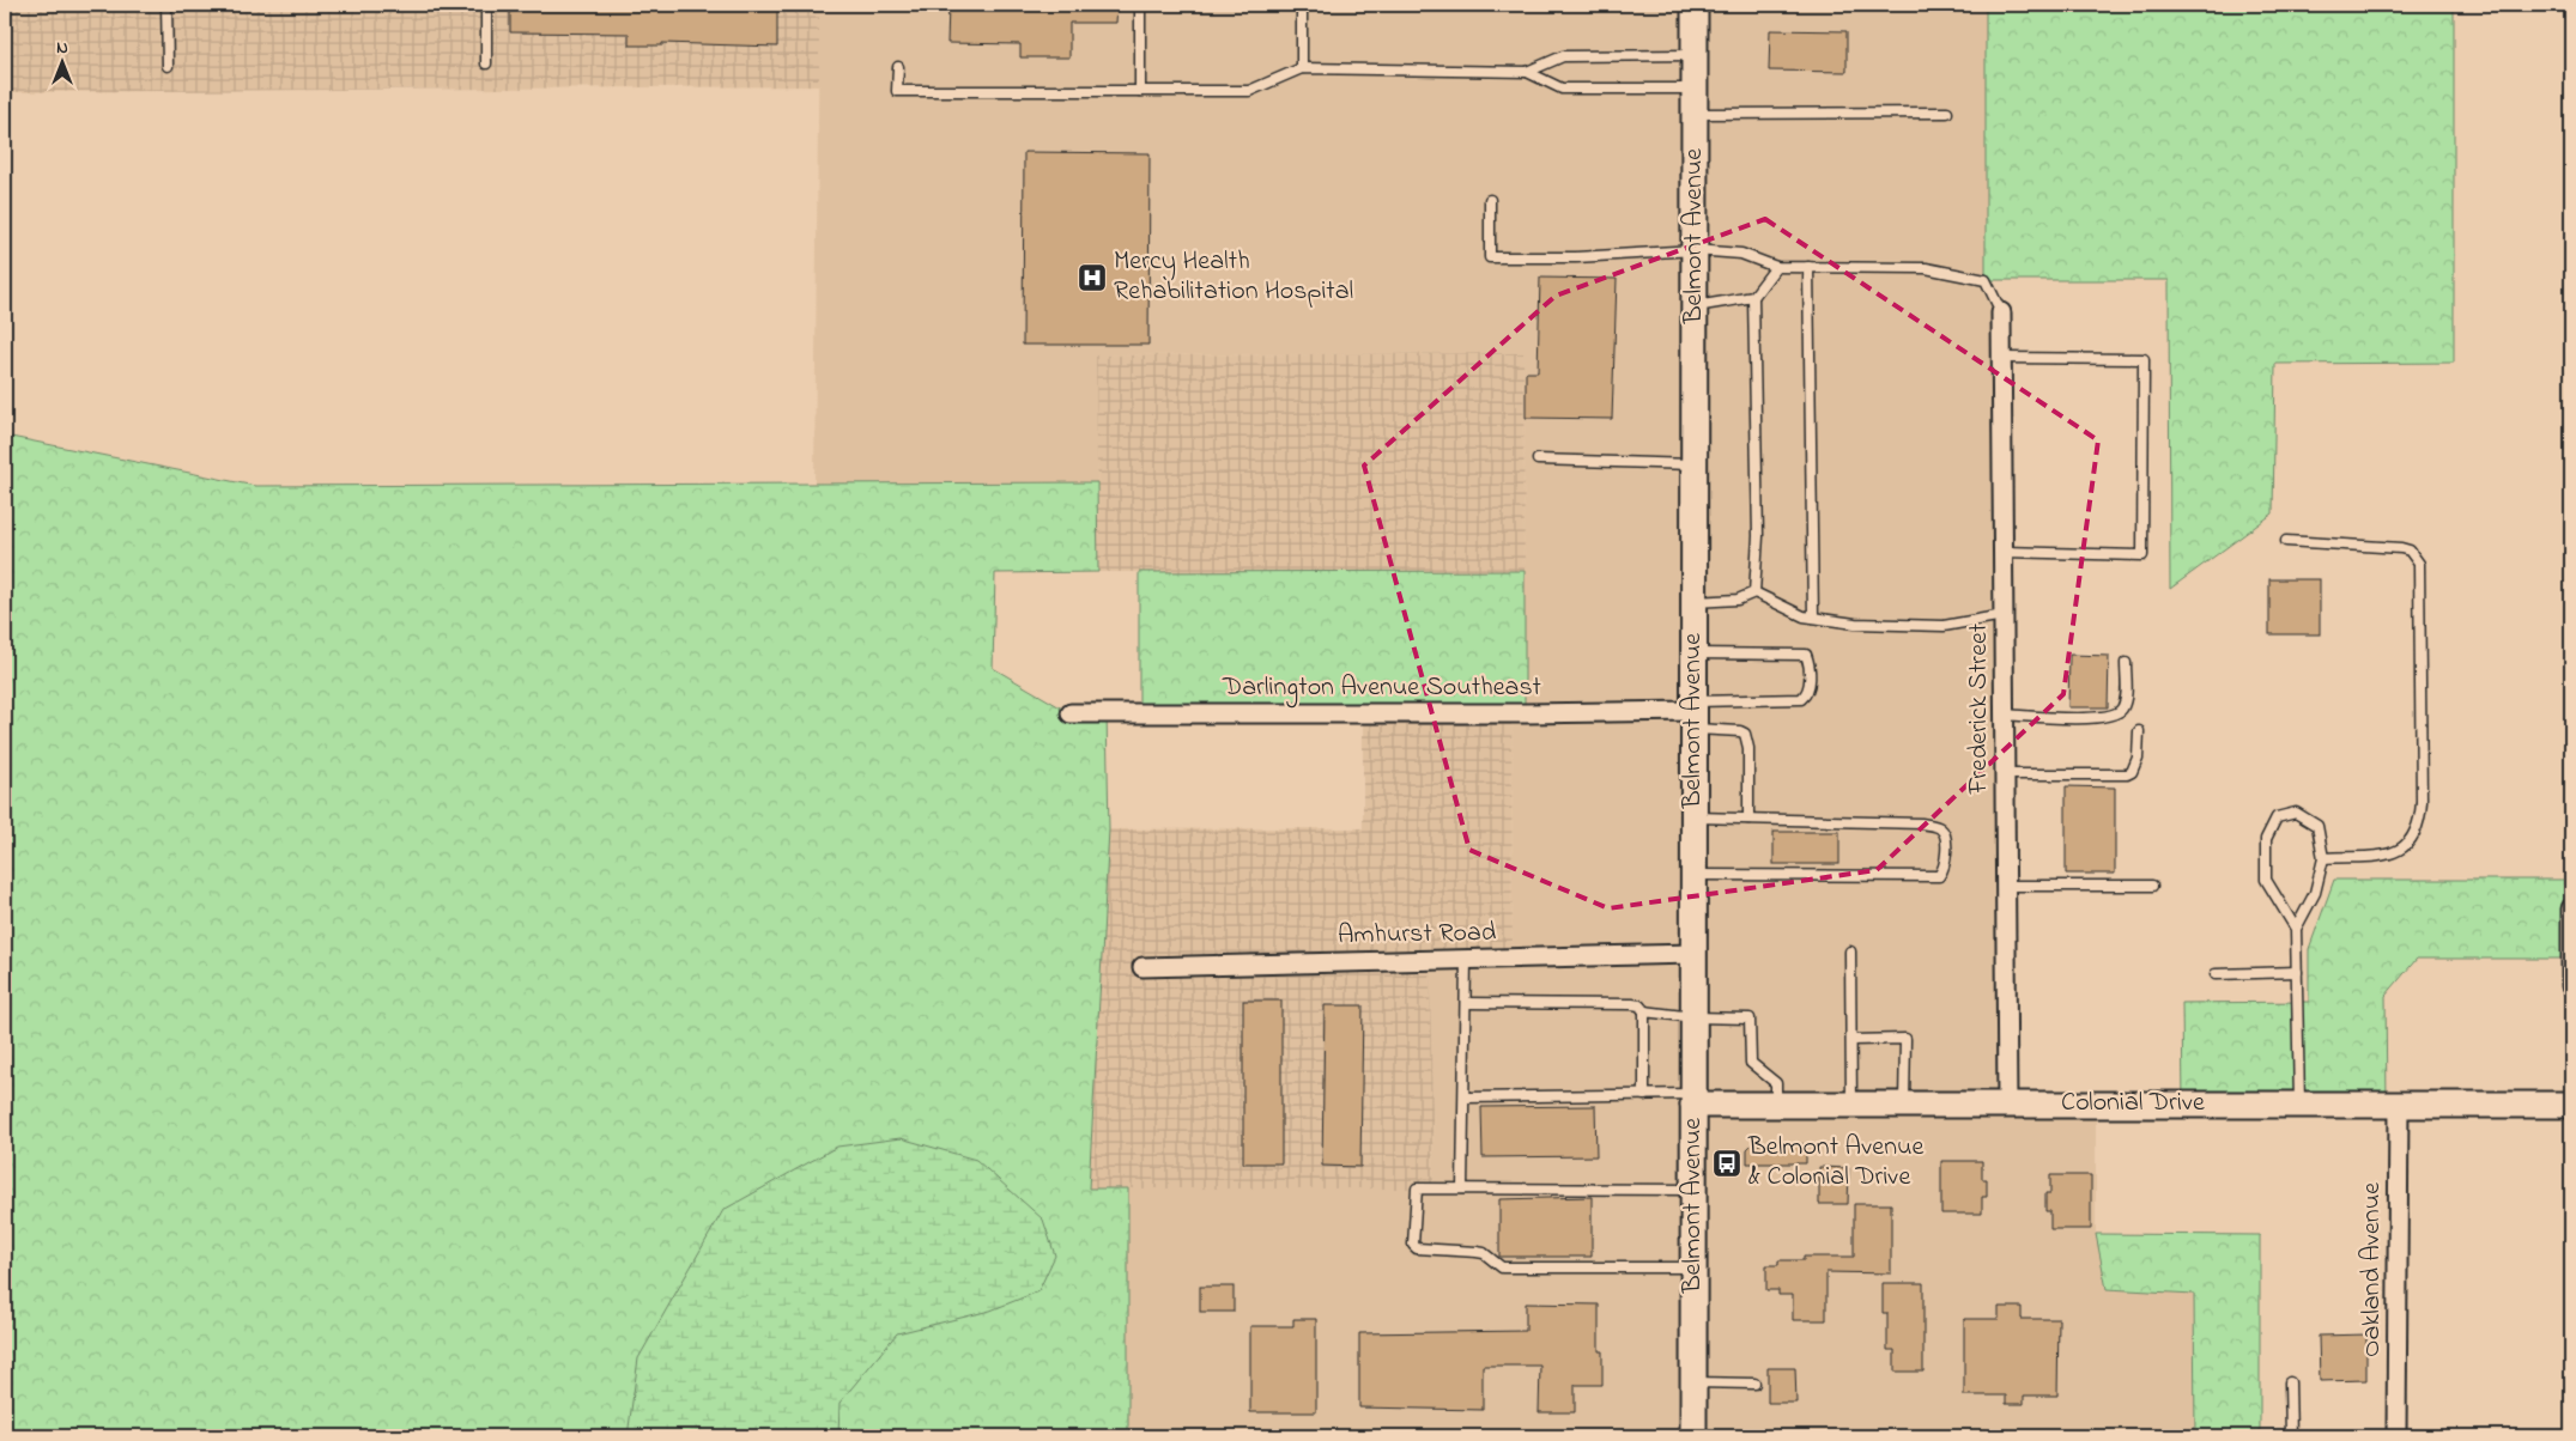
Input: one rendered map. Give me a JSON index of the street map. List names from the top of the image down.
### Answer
{
  "streets": {
    "main road": ["Belmont Avenue", "Colonial Drive"],
    "street": [
      "Darlington Avenue Southeast",
      "Frederick Street",
      "Amhurst Road",
      "Oakland Avenue"
    ]
  },
  "crossings": [
    ["Belmont Avenue", "Darlington Avenue Southeast"],
    ["Belmont Avenue", "Amhurst Road"],
    ["Belmont Avenue", "Colonial Drive"],
    ["Frederick Street", "Colonial Drive"],
    ["Colonial Drive", "Oakland Avenue"]
  ],
  "places": {
    "hospital": ["Mercy Health Rehabilitation Hospital"],
    "bus stop": ["Belmont Avenue & Colonial Drive"]
  },
  "north": "top"
}
